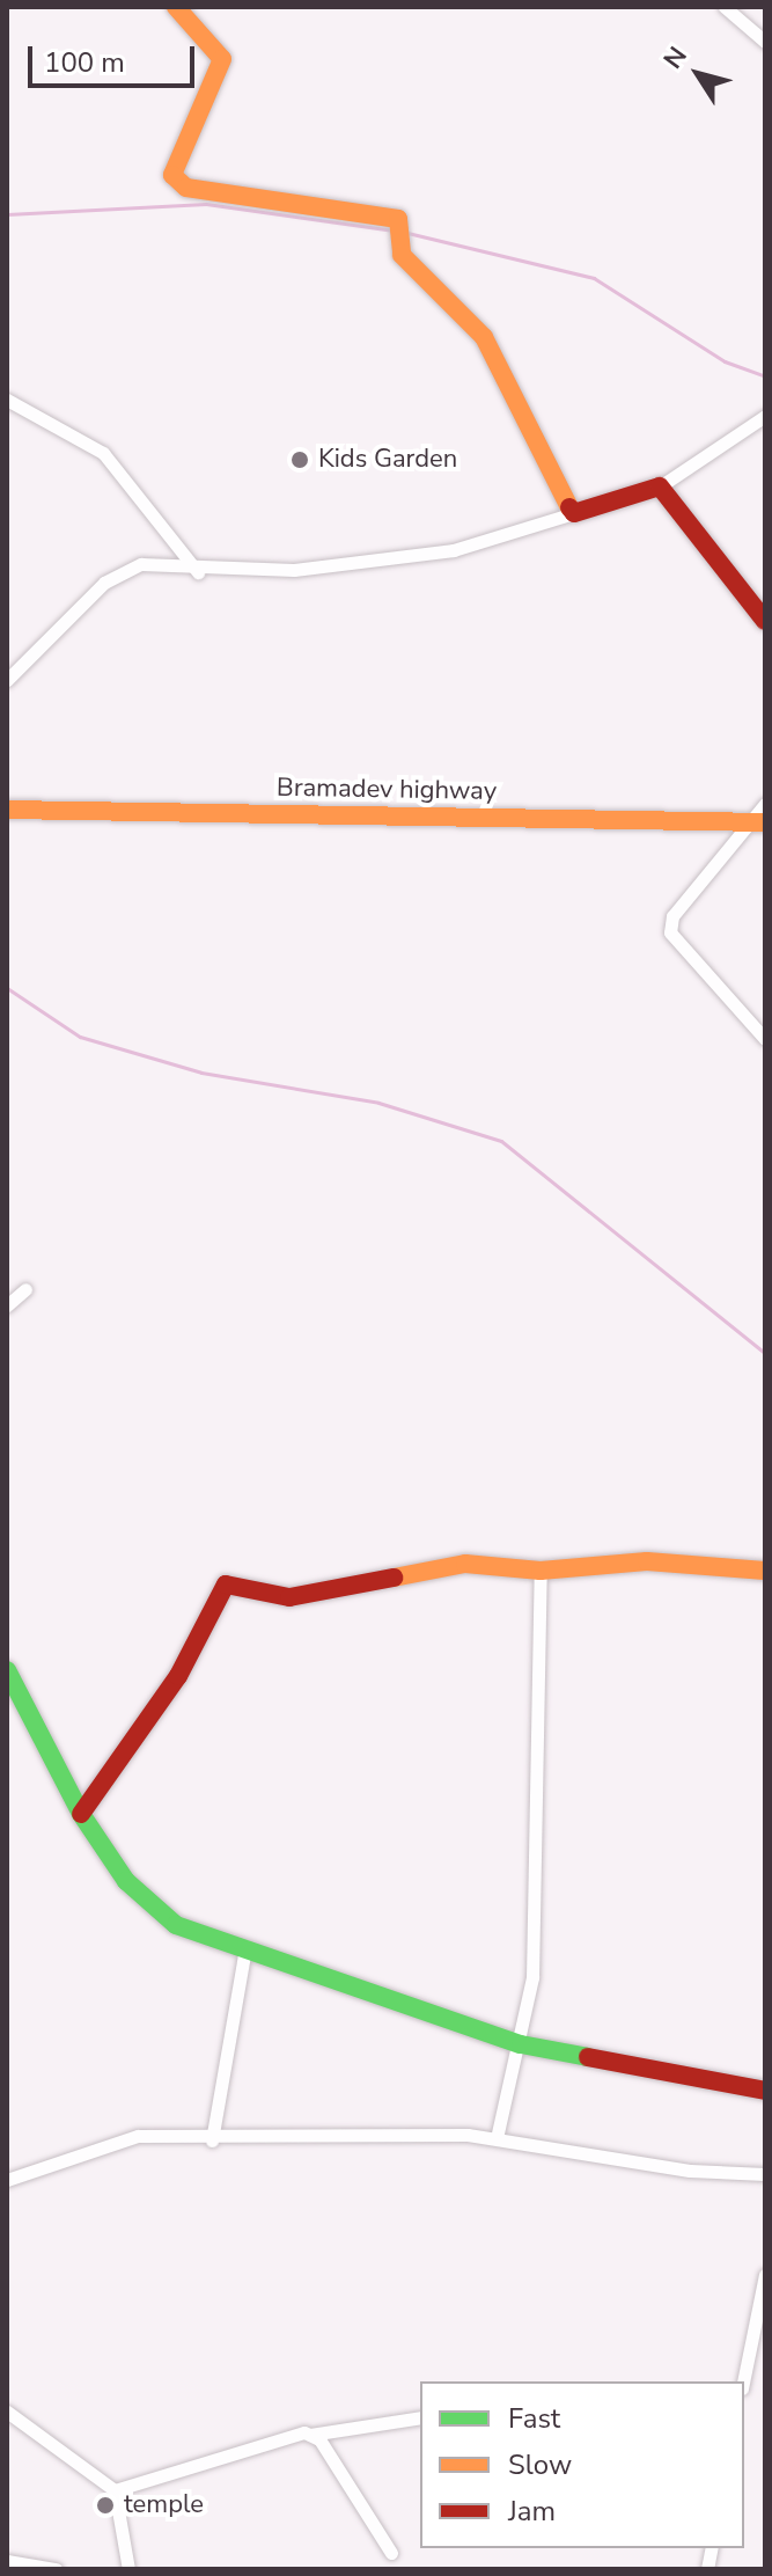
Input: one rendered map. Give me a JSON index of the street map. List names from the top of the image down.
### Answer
{
  "streets": {
    "street": ["Bramadev highway"]
  },
  "places": ["Kids Garden", "temple"],
  "legend": ["Fast", "Slow", "Jam"],
  "scale_bar": "100 m",
  "north": "top left"
}
